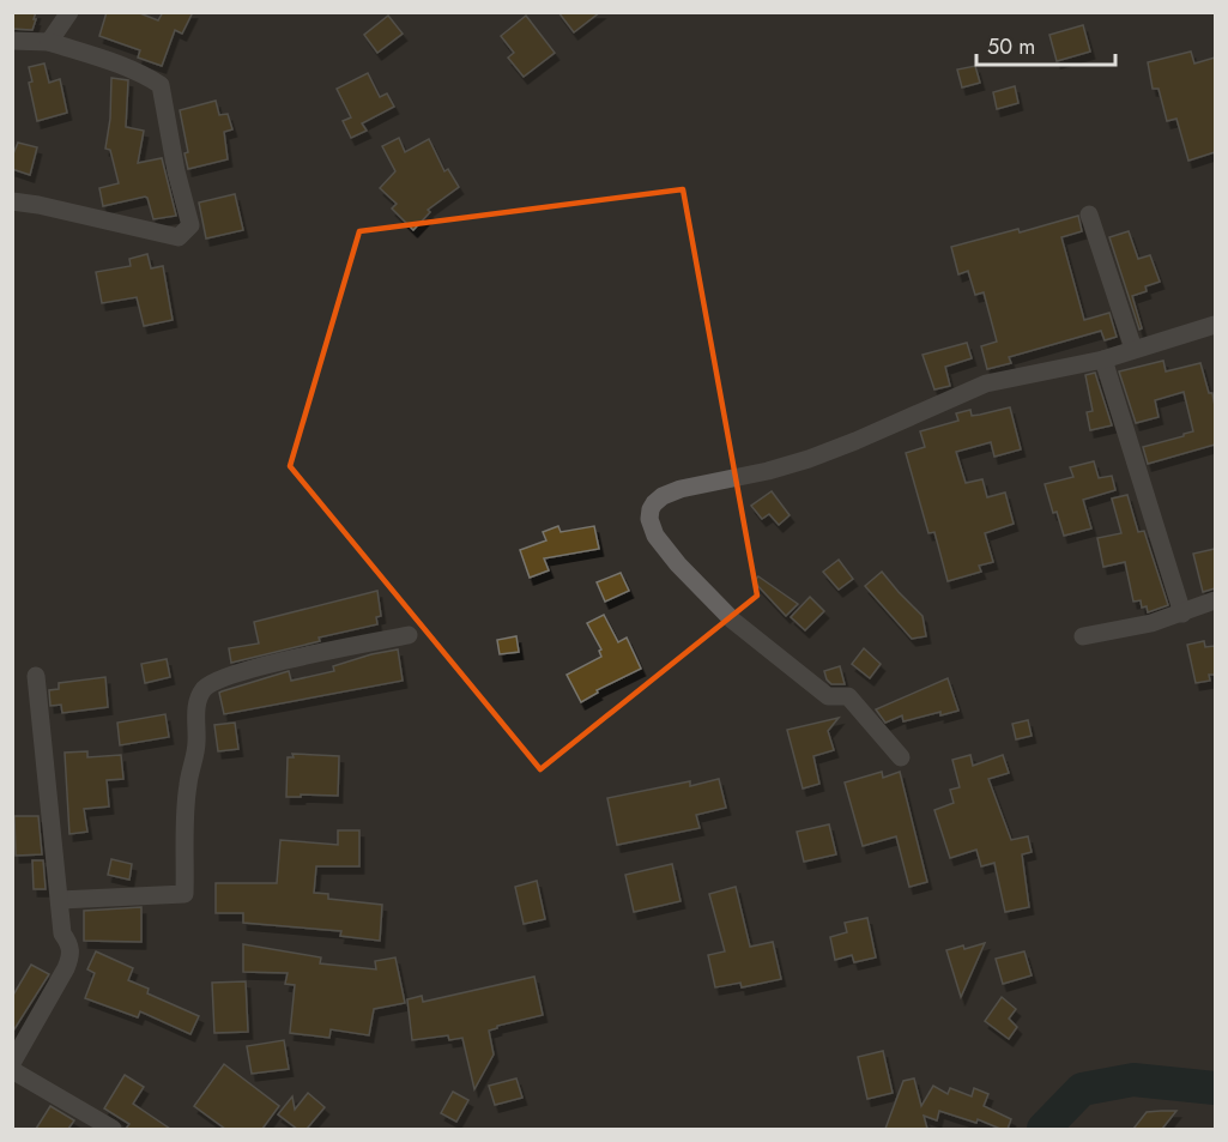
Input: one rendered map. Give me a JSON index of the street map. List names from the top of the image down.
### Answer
{
  "scale_bar": "50 m"
}
